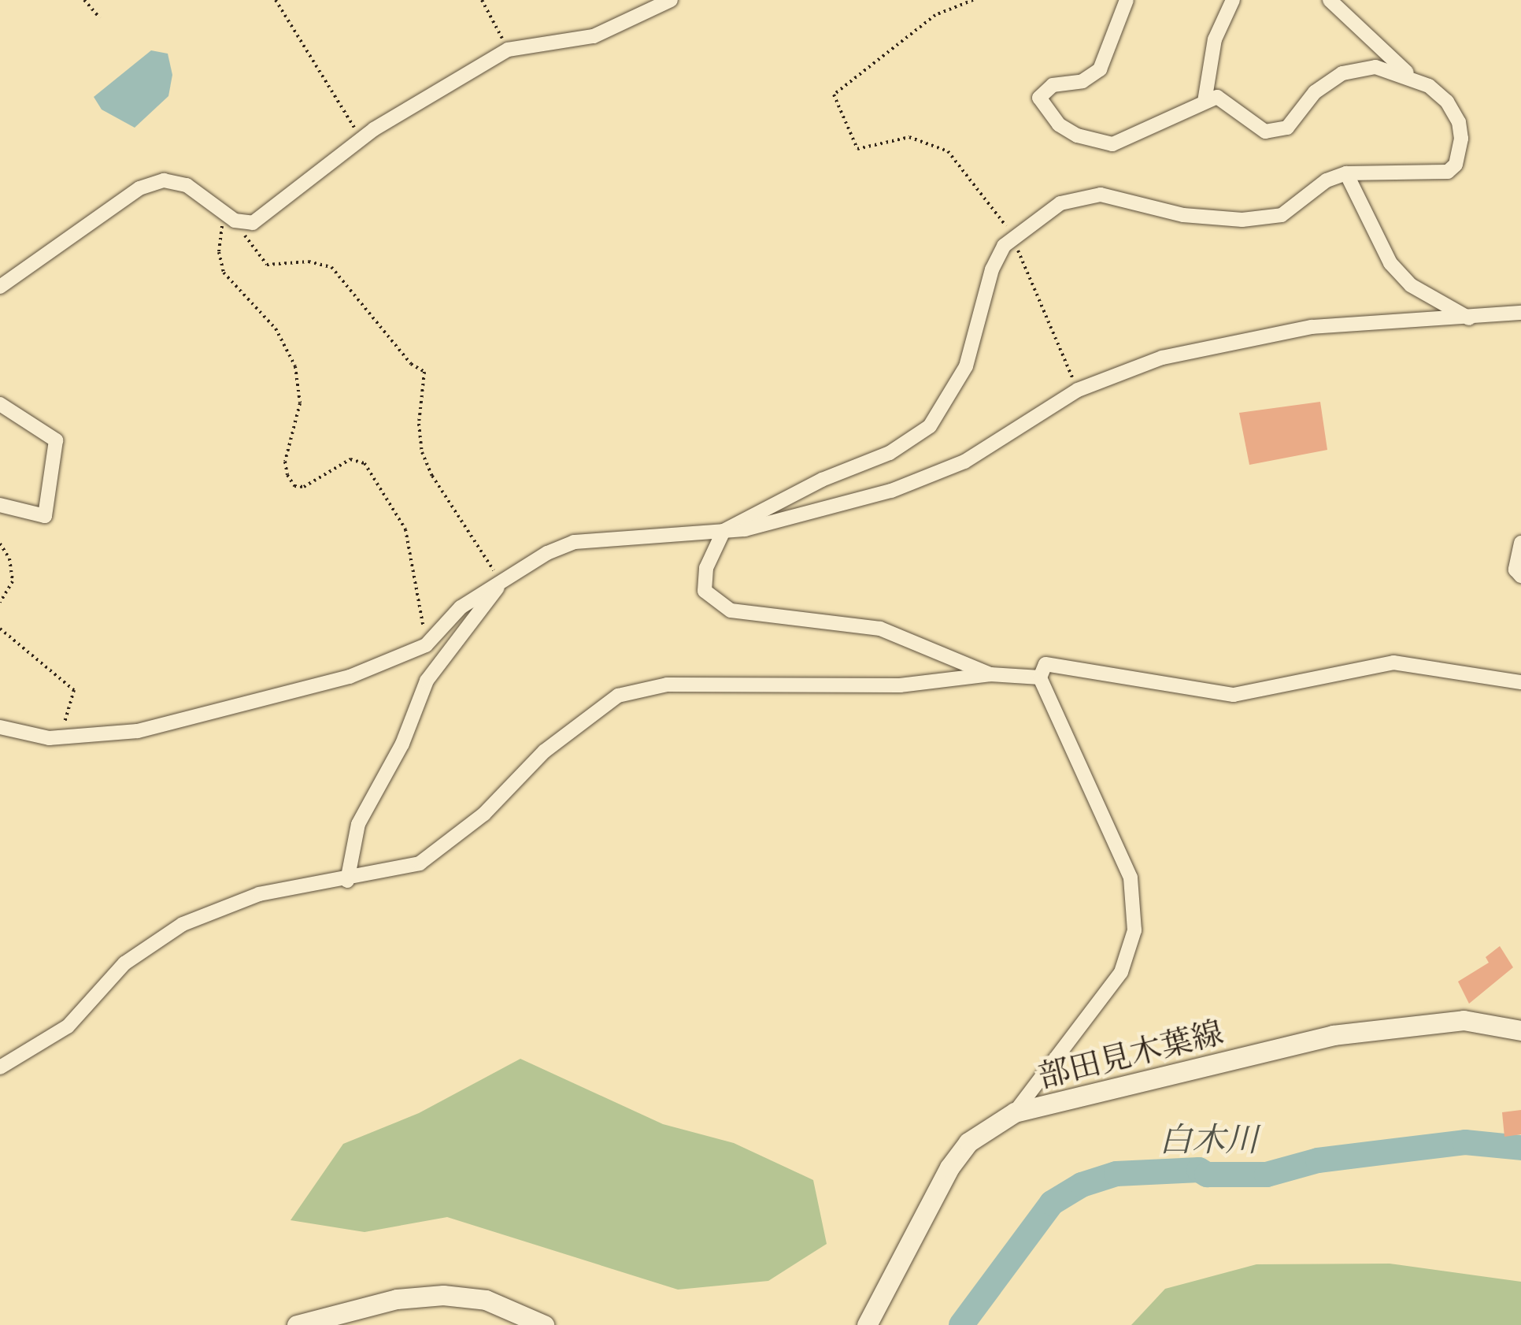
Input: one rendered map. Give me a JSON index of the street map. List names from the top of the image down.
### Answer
{
  "streets": {
    "main road": ["部田見木葉線"]
  },
  "water": ["白木川"]
}
